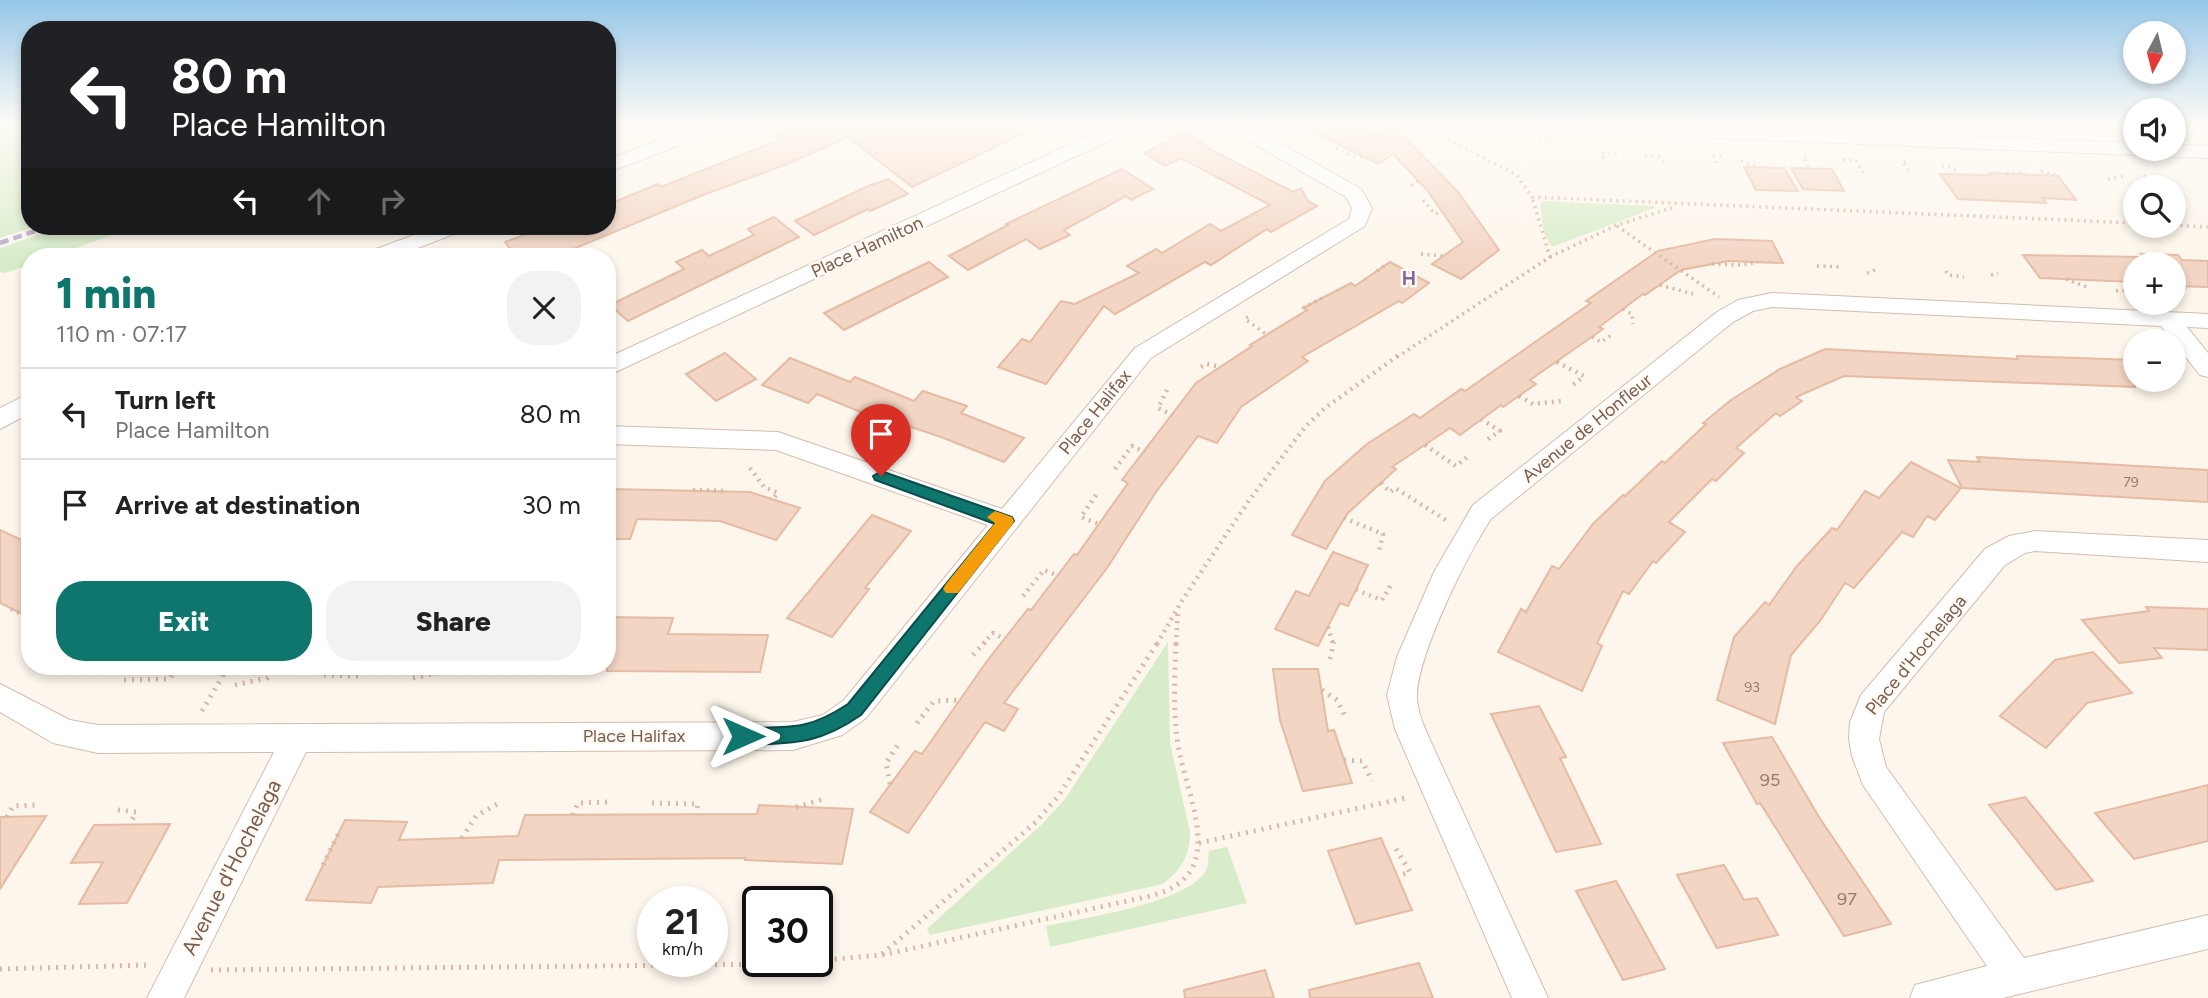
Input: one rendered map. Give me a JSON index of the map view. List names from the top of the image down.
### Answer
{
  "streets": {
    "street": [
      "Place Hamilton",
      "Place Halifax",
      "Avenue de Honfleur",
      "Place d'Hochelaga",
      "Avenue d'Hochelaga"
    ]
  },
  "crossings": [
    ["Place Halifax", "Avenue d'Hochelaga"]
  ],
  "districts": ["H"],
  "house_numbers": [
    "79",
    "93",
    "95",
    "97"
  ],
  "north": "bottom",
  "page": {
    "map_buttons": ["+", "−"],
    "turn": ["80 m", "Place Hamilton"],
    "heading": ["1 min", "110 m · 07:17"],
    "list": [
      {
        "name": "Turn left",
        "note": "Place Hamilton",
        "value": "80 m"
      },
      {
        "name": "Arrive at destination",
        "value": "30 m"
      }
    ],
    "buttons": ["Exit", "Share"],
    "speed": "21 km/h",
    "limit": "30"
  }
}
